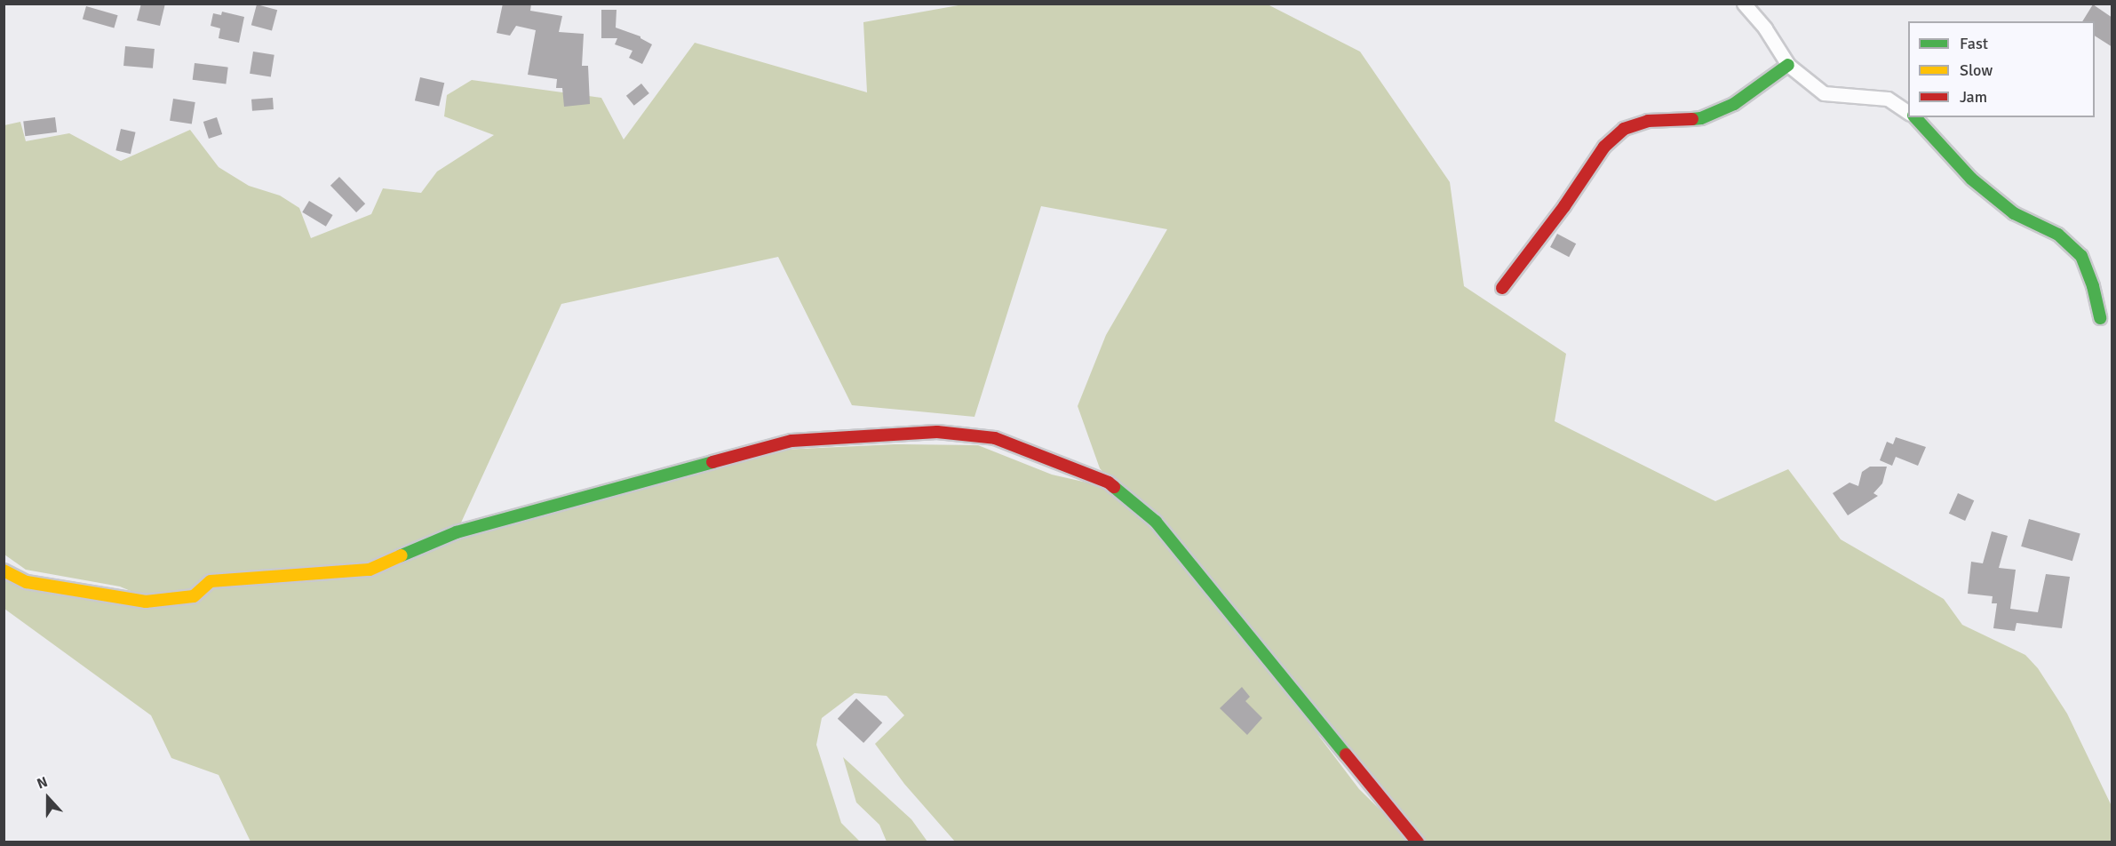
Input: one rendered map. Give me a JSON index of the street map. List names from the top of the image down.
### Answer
{
  "legend": ["Fast", "Slow", "Jam"],
  "north": "top"
}
